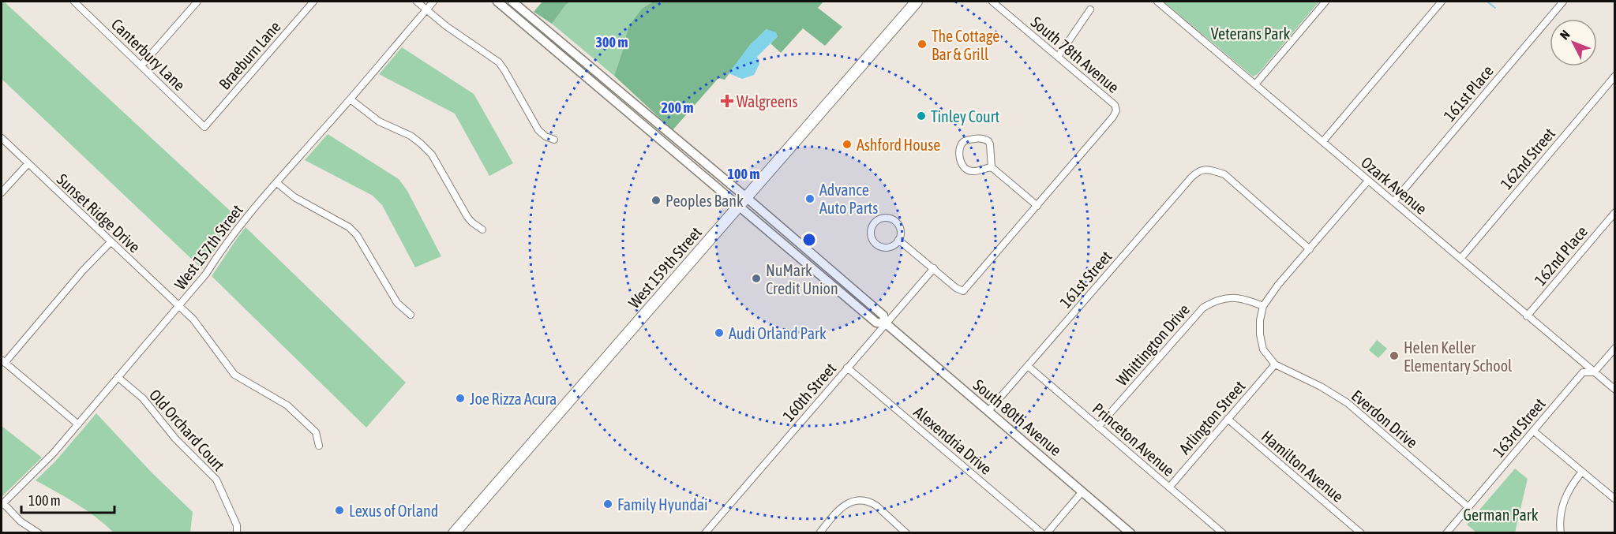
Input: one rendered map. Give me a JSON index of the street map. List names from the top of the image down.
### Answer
{
  "streets": {
    "main road": ["West 159th Street"],
    "street": [
      "Canterbury Lane",
      "South 78th Avenue",
      "Braeburn Lane",
      "161st Place",
      "162nd Street",
      "Ozark Avenue",
      "Sunset Ridge Drive",
      "West 157th Street",
      "162nd Place",
      "161st Street",
      "Whittington Drive",
      "160th Street",
      "South 80th Avenue",
      "Arlington Street",
      "Everdon Drive",
      "163rd Street",
      "Old Orchard Court",
      "Princeton Avenue",
      "Alexendria Drive",
      "Hamilton Avenue"
    ]
  },
  "crossings": [
    ["Canterbury Lane", "Braeburn Lane"],
    ["161st Place", "Ozark Avenue"],
    ["162nd Street", "Ozark Avenue"],
    ["Ozark Avenue", "162nd Place"],
    ["Ozark Avenue", "163rd Street"],
    ["Sunset Ridge Drive", "West 157th Street"],
    ["West 157th Street", "Old Orchard Court"],
    ["West 159th Street", "South 80th Avenue"],
    ["161st Street", "South 80th Avenue"],
    ["161st Street", "Princeton Avenue"],
    ["Whittington Drive", "Princeton Avenue"],
    ["160th Street", "South 80th Avenue"],
    ["160th Street", "Alexendria Drive"],
    ["Arlington Street", "Everdon Drive"],
    ["Arlington Street", "Princeton Avenue"],
    ["Arlington Street", "Hamilton Avenue"],
    ["Everdon Drive", "163rd Street"]
  ],
  "parks": ["Veterans Park", "German Park"],
  "places": {
    "other": [
      "The Cottage Bar & Grill",
      "Tinley Court",
      "Ashford House",
      "Advance Auto Parts",
      "Peoples Bank",
      "NuMark Credit Union",
      "Audi Orland Park",
      "Helen Keller Elementary School",
      "Joe Rizza Acura",
      "Family Hyundai",
      "Lexus of Orland"
    ],
    "health": ["Walgreens"]
  },
  "scale_bar": "100 m",
  "north": "top left",
  "rings": ["300 m", "200 m", "100 m"]
}
